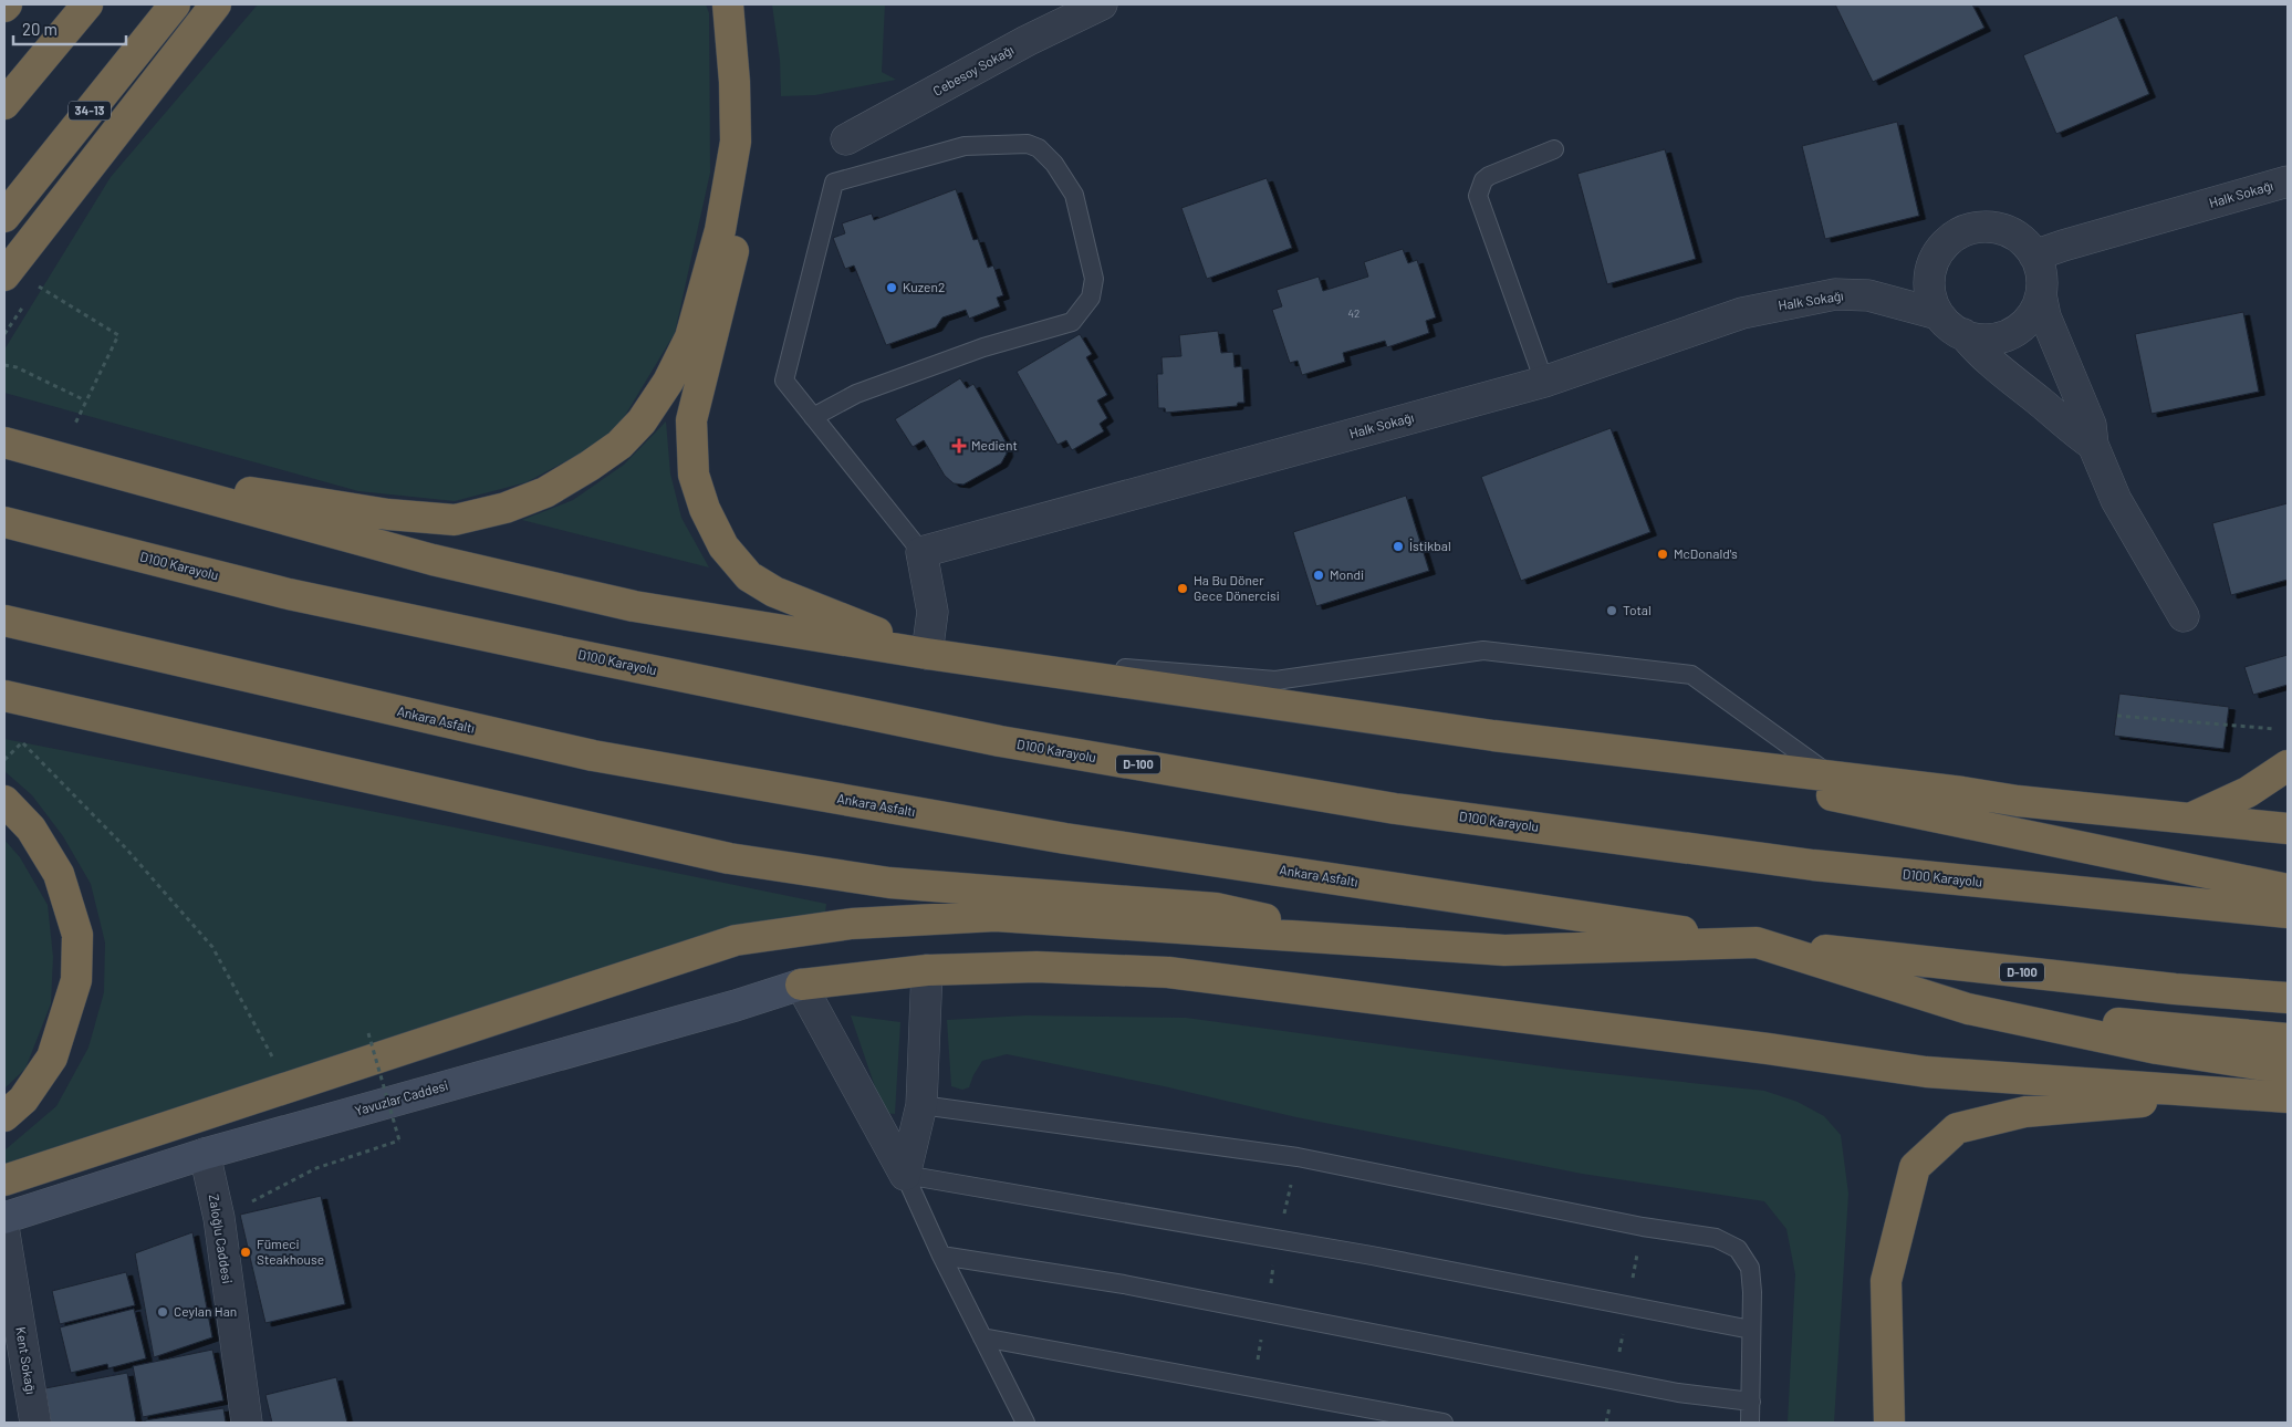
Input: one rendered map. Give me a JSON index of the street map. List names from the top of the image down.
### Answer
{
  "streets": {
    "highway": [
      "34-13",
      "D100 Karayolu",
      "Ankara Asfaltı",
      "D-100"
    ],
    "main road": ["Yavuzlar Caddesi"],
    "street": [
      "Cebesoy Sokağı",
      "Halk Sokağı",
      "Zaloğlu Caddesi",
      "Kent Sokağı"
    ]
  },
  "crossings": [
    ["Ankara Asfaltı", "D-100"],
    ["Yavuzlar Caddesi", "Zaloğlu Caddesi"]
  ],
  "places": {
    "other": [
      "Kuzen2",
      "İstikbal",
      "McDonald's",
      "Mondi",
      "Ha Bu Döner Gece Dönercisi",
      "Total",
      "Fümeci Steakhouse",
      "Ceylan Han"
    ],
    "health": ["Medient"]
  },
  "house_numbers": ["42"],
  "scale_bar": "20 m"
}
